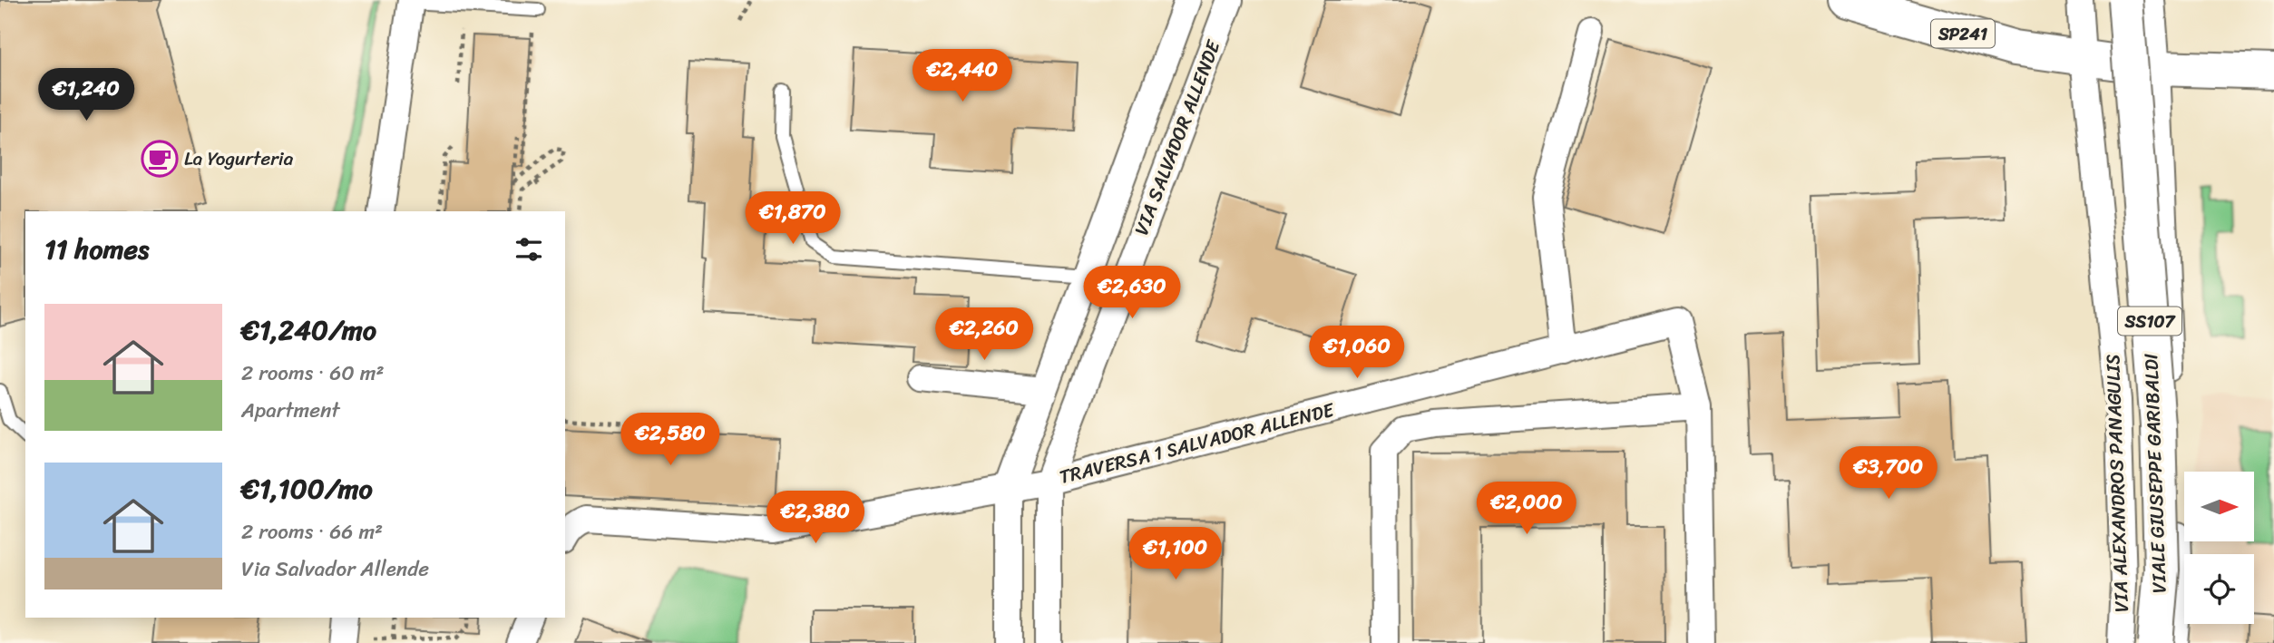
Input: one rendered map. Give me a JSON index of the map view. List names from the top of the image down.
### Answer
{
  "streets": {
    "main road": ["SP241", "SS107", "VIALE GIUSEPPE GARIBALDI"],
    "street": ["VIA SALVADOR ALLENDE", "TRAVERSA 1 SALVADOR ALLENDE", "VIA ALEXANDROS PANAGULIS"]
  },
  "crossings": [
    ["SP241", "VIA ALEXANDROS PANAGULIS"],
    ["VIA SALVADOR ALLENDE", "TRAVERSA 1 SALVADOR ALLENDE"]
  ],
  "places": {
    "cafe": ["La Yogurteria"]
  },
  "north": "right",
  "page": {
    "price": [
      "€2,440",
      "€1,240",
      "€1,870",
      "€2,630",
      "€2,260",
      "€1,060",
      "€2,580",
      "€3,700",
      "€2,000",
      "€2,380",
      "€1,100"
    ],
    "heading": "11 homes",
    "list": [
      {
        "name": "€1,240/mo",
        "note": "2 rooms · 60 m² · Apartment"
      },
      {
        "name": "€1,100/mo",
        "note": "2 rooms · 66 m² · Via Salvador Allende"
      }
    ]
  }
}
